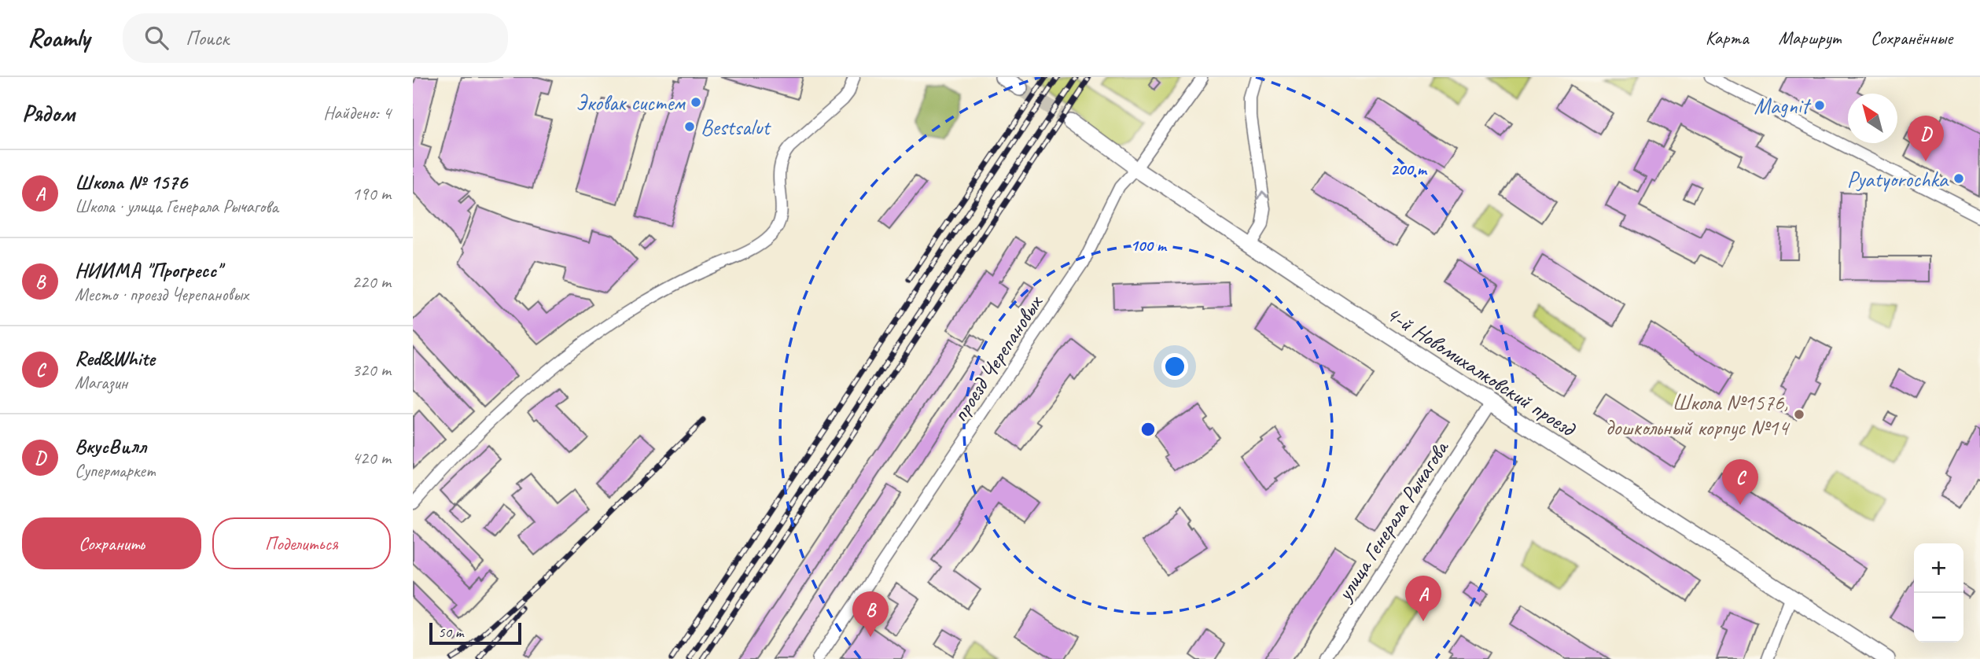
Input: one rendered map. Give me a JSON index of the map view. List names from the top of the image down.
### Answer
{
  "streets": {
    "street": ["проезд Черепановых", "4-й Новомихалковский проезд", "улица Генерала Рычагова"]
  },
  "crossings": [
    ["проезд Черепановых", "4-й Новомихалковский проезд"],
    ["4-й Новомихалковский проезд", "улица Генерала Рычагова"]
  ],
  "places": [
    "Эковак систем",
    "Magnit",
    "Bestsalut",
    "Pyatyorochka",
    "Школа №1576, дошкольный корпус №14"
  ],
  "scale_bar": "50 m",
  "north": "top left",
  "page": {
    "header": "Roamly",
    "search": "Поиск",
    "nav": ["Карта", "Маршрут", "Сохранённые"],
    "heading": ["Рядом", "Найдено: 4"],
    "pins": [
      "D",
      "C",
      "A",
      "B"
    ],
    "list": [
      {
        "mark": "A",
        "name": "Школа № 1576",
        "note": "Школа · улица Генерала Рычагова",
        "value": "190 m"
      },
      {
        "mark": "B",
        "name": "НИИМА \"Прогресс\"",
        "note": "Место · проезд Черепановых",
        "value": "220 m"
      },
      {
        "mark": "C",
        "name": "Red&White",
        "note": "Магазин",
        "value": "320 m"
      },
      {
        "mark": "D",
        "name": "ВкусВилл",
        "note": "Супермаркет",
        "value": "420 m"
      }
    ],
    "buttons": ["Сохранить", "Поделиться"],
    "map_buttons": ["+", "−"],
    "scale": "50 m"
  },
  "rings": ["200 m", "100 m"]
}
